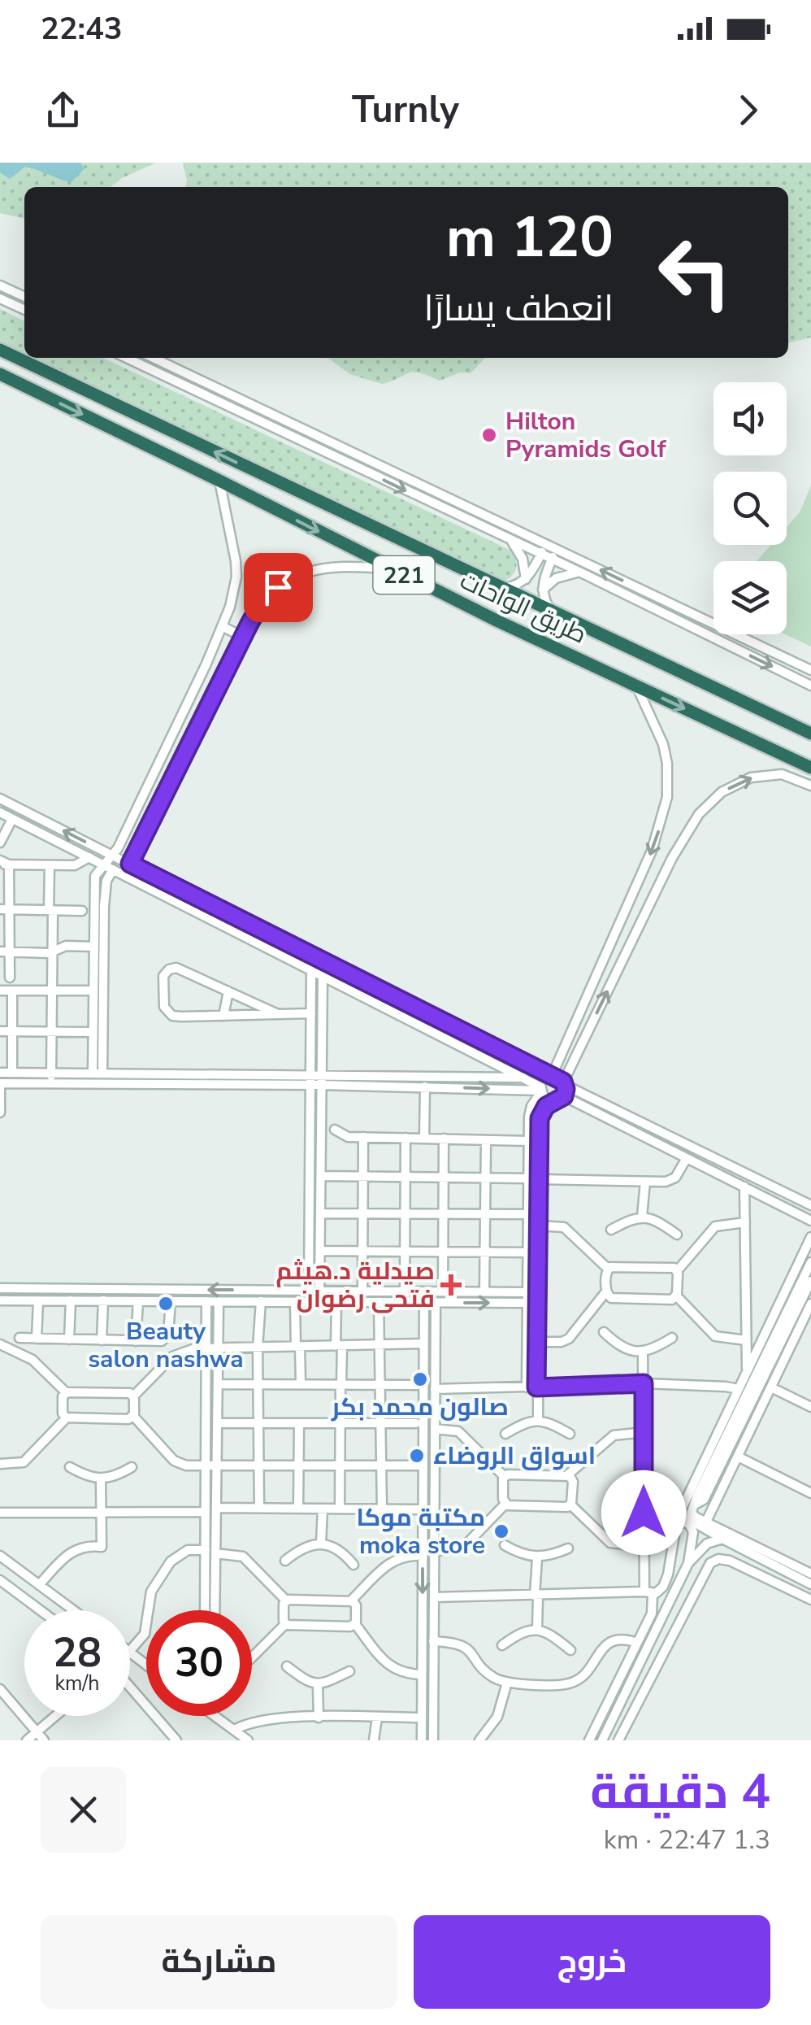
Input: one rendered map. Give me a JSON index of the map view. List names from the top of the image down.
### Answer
{
  "streets": {
    "highway": ["221", "طريق الواحات"]
  },
  "places": {
    "other": [
      "Hilton Pyramids Golf",
      "Beauty salon nashwa",
      "صالون محمد بكر",
      "اسواق الروضاء",
      "مكتبة موكا moka store"
    ],
    "health": ["صيدلية د.هيثم فتحى رضوان"]
  },
  "page": {
    "status": "22:43",
    "header": "Turnly",
    "turn": ["120 m", "انعطف يسارًا"],
    "speed": "28 km/h",
    "limit": "30",
    "heading": ["4 دقيقة", "1.3 km · 22:47"],
    "buttons": ["خروج", "مشاركة"]
  }
}
